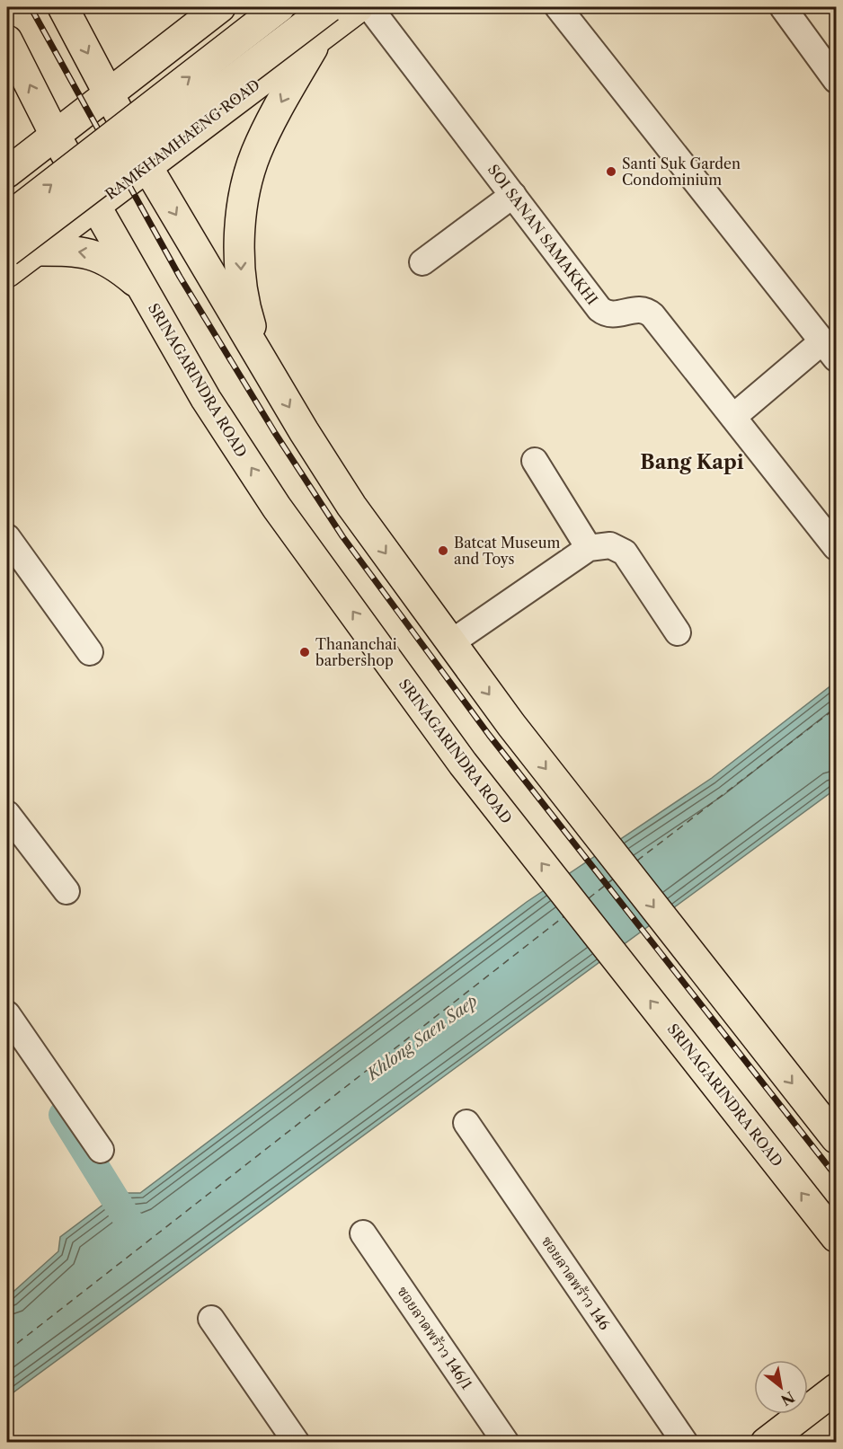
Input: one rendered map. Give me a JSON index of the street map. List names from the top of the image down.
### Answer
{
  "streets": {
    "main road": ["RAMKHAMHAENG ROAD", "SRINAGARINDRA ROAD"],
    "street": ["SOI SANAN SAMAKKHI", "ซอยลาดพร้าว 146", "ซอยลาดพร้าว 146/1"]
  },
  "crossings": [
    ["RAMKHAMHAENG ROAD", "SRINAGARINDRA ROAD"]
  ],
  "districts": ["Bang Kapi"],
  "water": ["Khlong Saen Saep"],
  "places": ["Santi Suk Garden Condominium", "Batcat Museum and Toys", "Thananchai barbershop"],
  "north": "bottom right"
}
